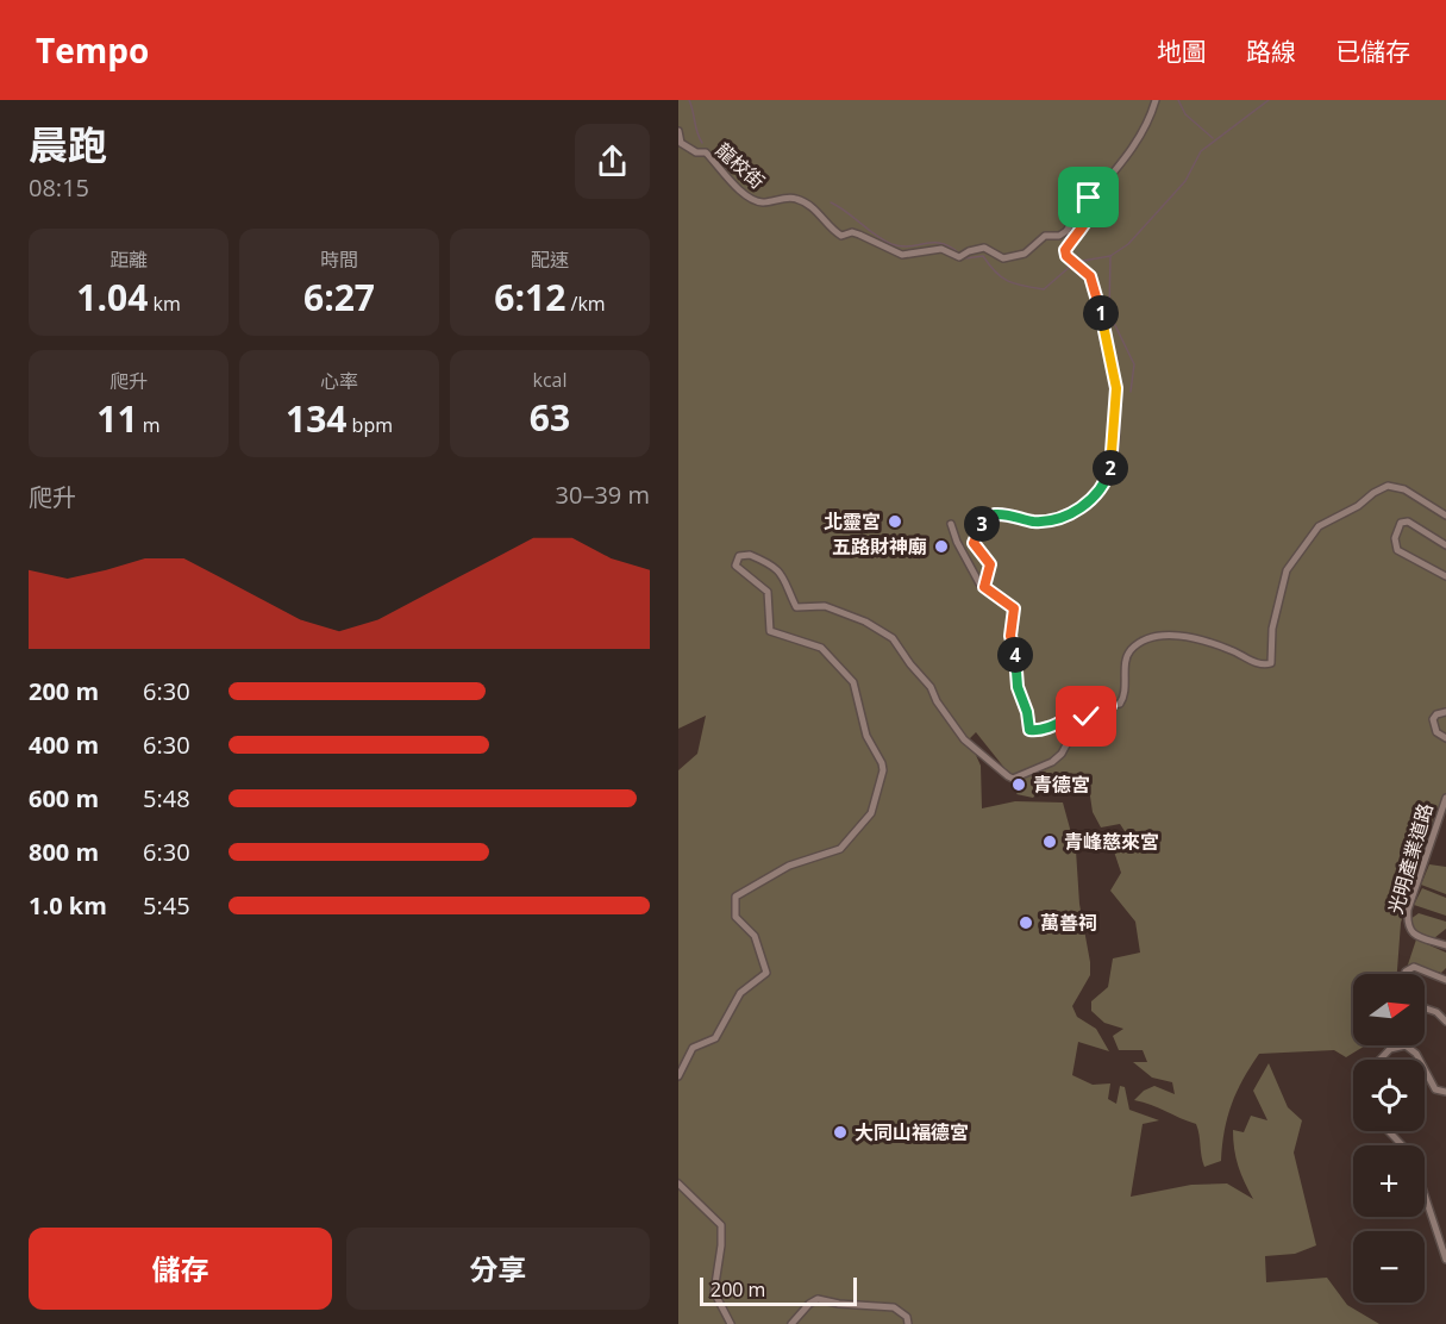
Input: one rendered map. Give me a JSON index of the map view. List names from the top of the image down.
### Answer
{
  "streets": {
    "street": ["龍校街", "光明產業道路"]
  },
  "places": [
    "北靈宮",
    "五路財神廟",
    "青德宮",
    "青峰慈來宮",
    "萬善祠",
    "大同山福德宮"
  ],
  "scale_bar": "200 m",
  "north": "right",
  "page": {
    "header": "Tempo",
    "nav": ["地圖", "路線", "已儲存"],
    "heading": ["晨跑", "08:15"],
    "stats": [
      ["距離", "1.04 km"],
      ["時間", "6:27"],
      ["配速", "6:12 /km"],
      ["爬升", "11 m"],
      ["心率", "134 bpm"],
      ["kcal", "63"]
    ],
    "pins": [
      "1",
      "2",
      "3",
      "4"
    ],
    "chart": ["爬升", "30–39 m"],
    "list": [
      {
        "name": "200 m",
        "note": "6:30"
      },
      {
        "name": "400 m",
        "note": "6:30"
      },
      {
        "name": "600 m",
        "note": "5:48"
      },
      {
        "name": "800 m",
        "note": "6:30"
      },
      {
        "name": "1.0 km",
        "note": "5:45"
      }
    ],
    "map_buttons": ["+", "−"],
    "buttons": ["儲存", "分享"],
    "scale": "200 m"
  }
}
